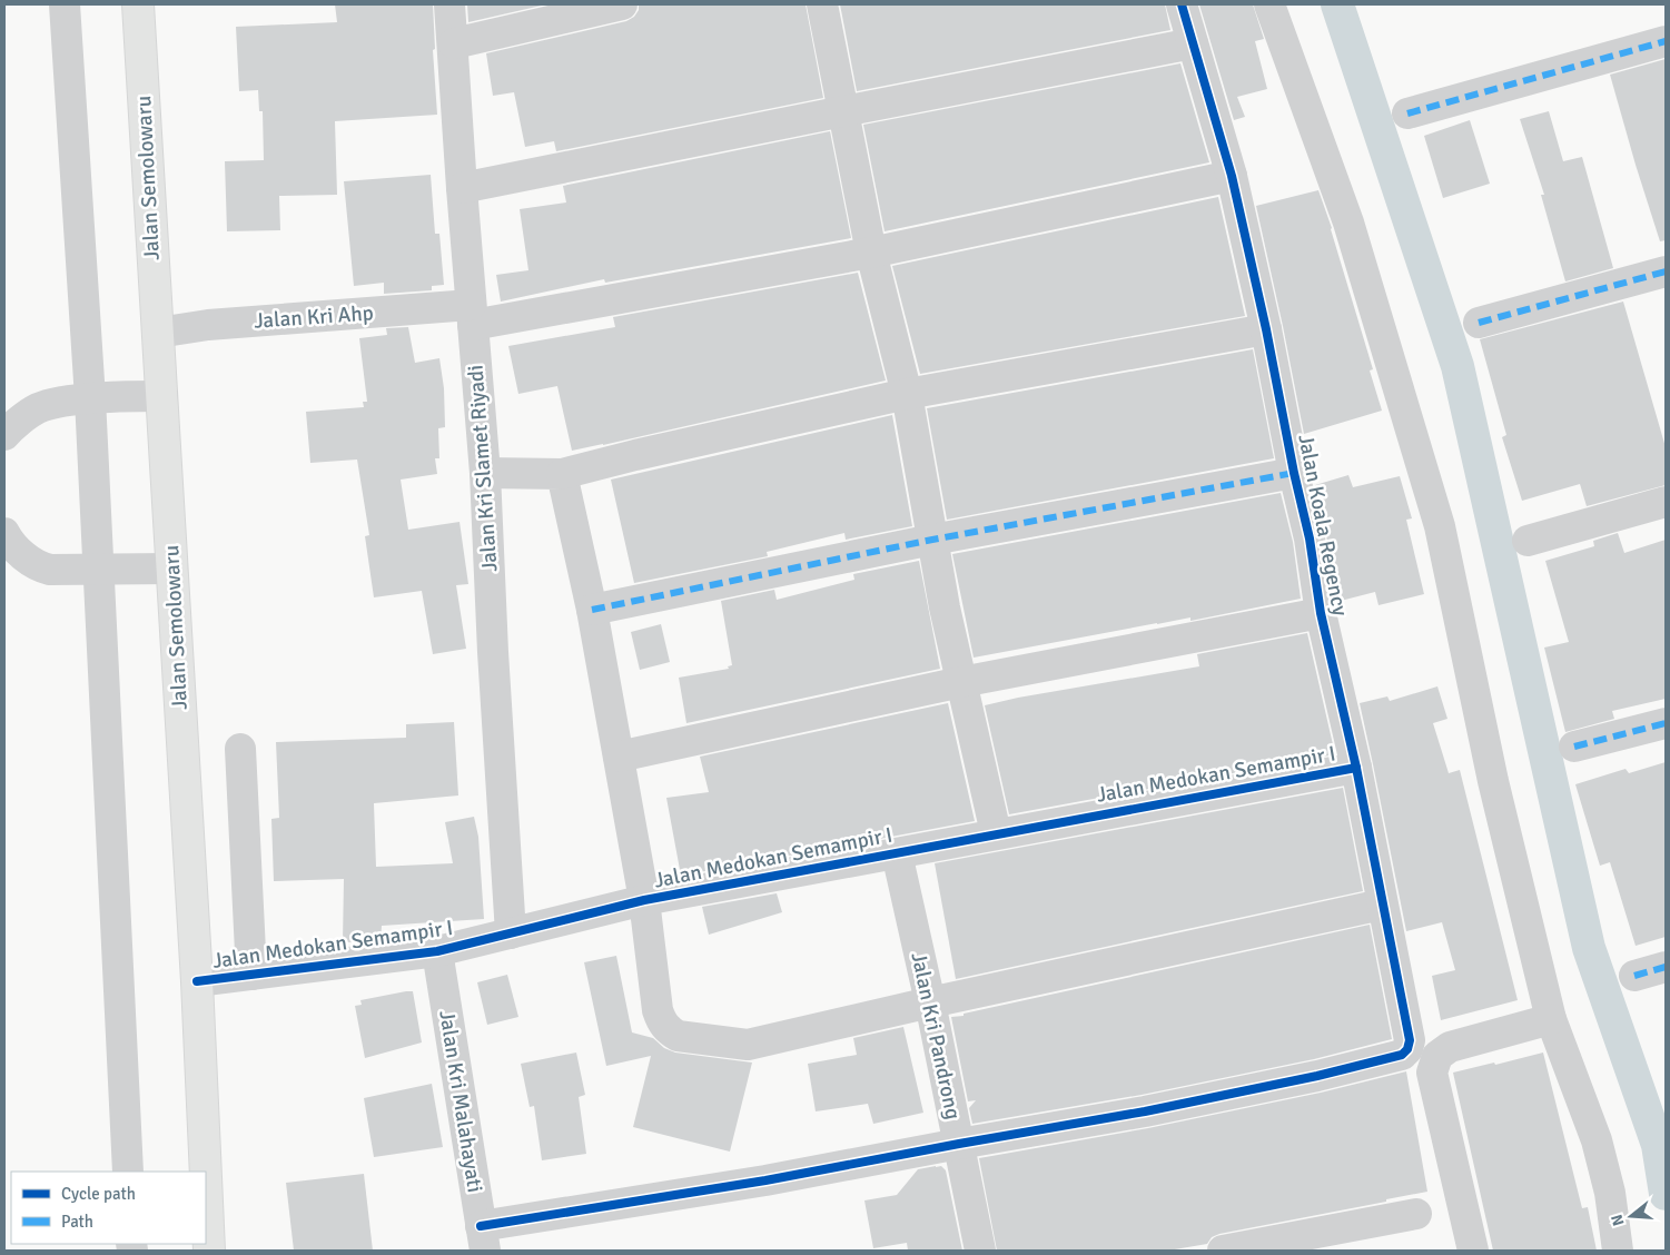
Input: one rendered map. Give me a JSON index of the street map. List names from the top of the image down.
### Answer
{
  "streets": {
    "main road": ["Jalan Semolowaru"],
    "street": [
      "Jalan Kri Ahp",
      "Jalan Kri Slamet Riyadi",
      "Jalan Koala Regency",
      "Jalan Medokan Semampir I",
      "Jalan Kri Pandrong",
      "Jalan Kri Malahayati"
    ]
  },
  "crossings": [
    ["Jalan Semolowaru", "Jalan Kri Ahp"],
    ["Jalan Semolowaru", "Jalan Medokan Semampir I"],
    ["Jalan Kri Ahp", "Jalan Kri Slamet Riyadi"],
    ["Jalan Kri Ahp", "Jalan Koala Regency"],
    ["Jalan Kri Slamet Riyadi", "Jalan Medokan Semampir I"],
    ["Jalan Koala Regency", "Jalan Medokan Semampir I"],
    ["Jalan Koala Regency", "Jalan Kri Pandrong"],
    ["Jalan Medokan Semampir I", "Jalan Kri Pandrong"],
    ["Jalan Medokan Semampir I", "Jalan Kri Malahayati"]
  ],
  "legend": ["Cycle path", "Path"],
  "north": "left"
}
